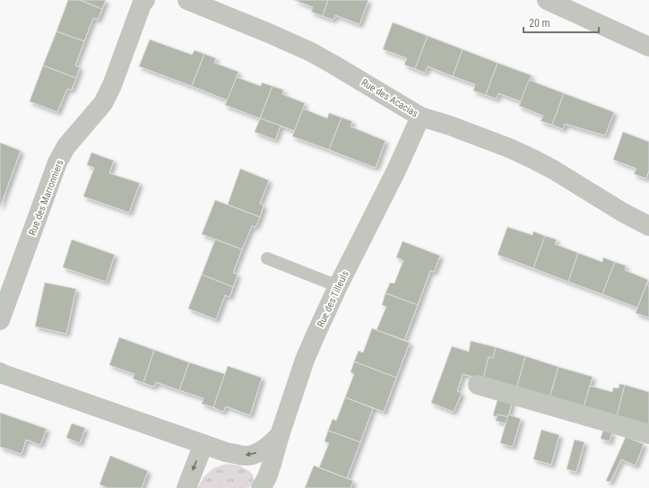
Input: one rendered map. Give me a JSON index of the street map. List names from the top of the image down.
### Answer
{
  "streets": {
    "street": ["Rue des Acacias", "Rue des Marronniers", "Rue des Tilleuls"]
  },
  "crossings": [
    ["Rue des Acacias", "Rue des Tilleuls"]
  ],
  "scale_bar": "20 m"
}
